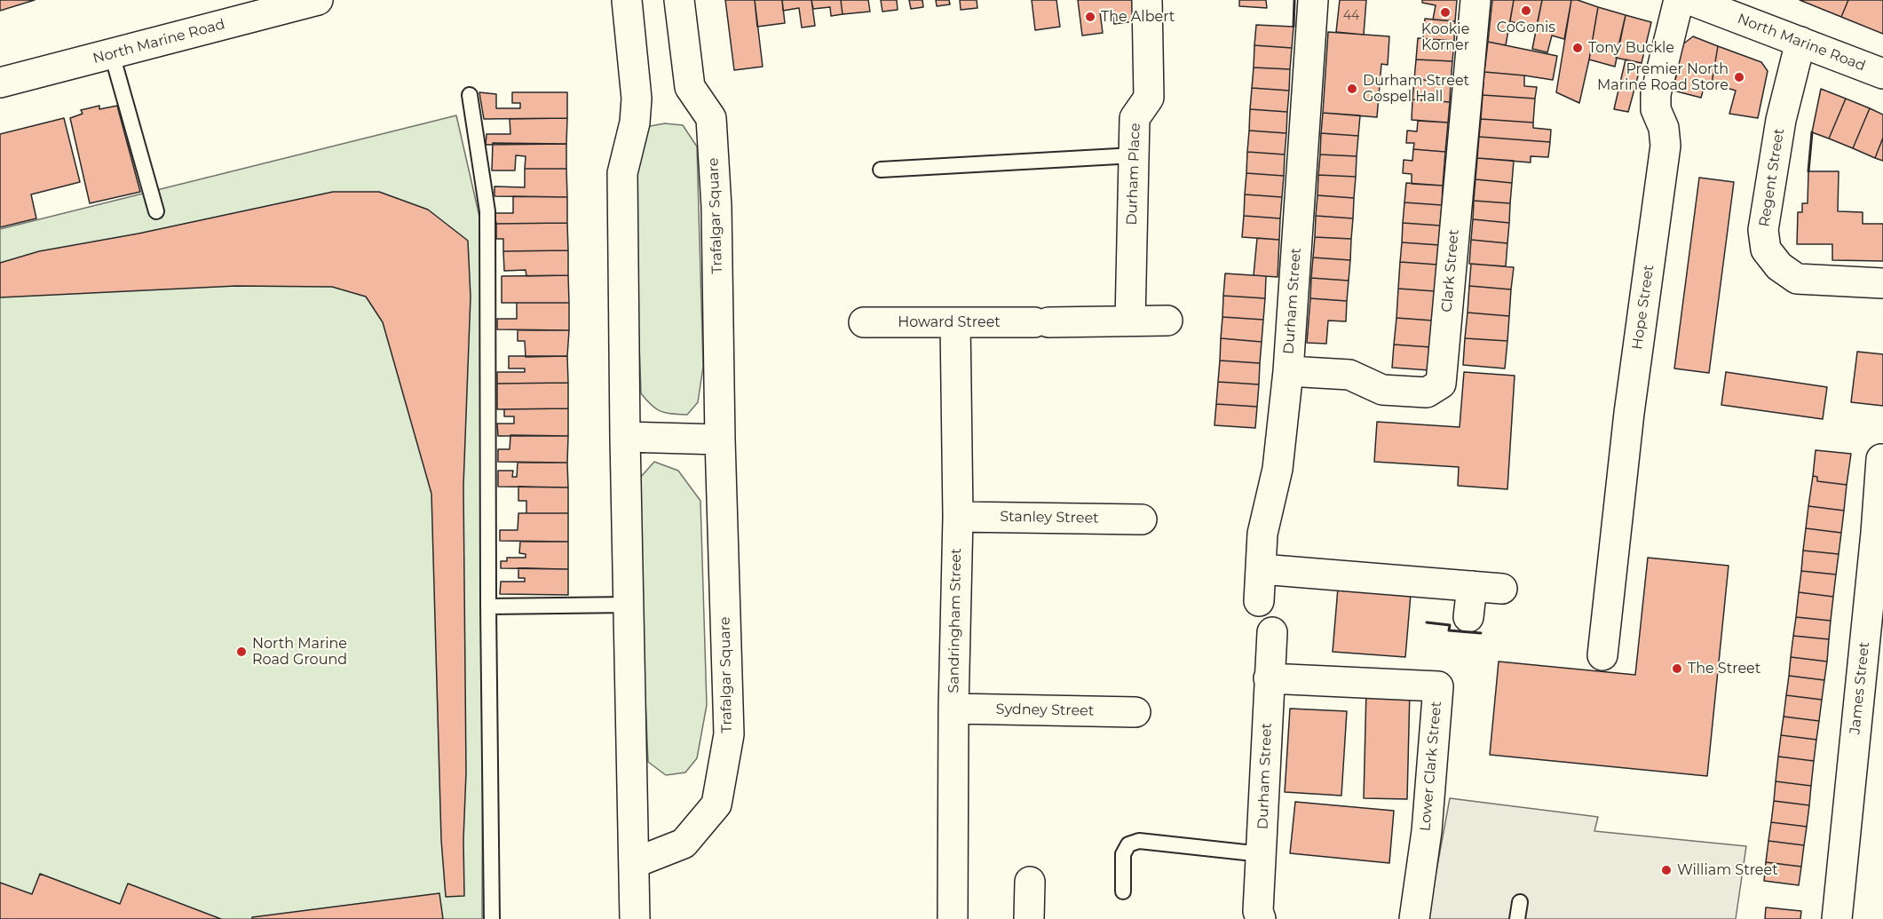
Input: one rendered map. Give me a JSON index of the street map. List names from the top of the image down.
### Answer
{
  "streets": {
    "street": [
      "North Marine Road",
      "Durham Place",
      "Regent Street",
      "Trafalgar Square",
      "Clark Street",
      "Durham Street",
      "Hope Street",
      "Howard Street",
      "Stanley Street",
      "Sandringham Street",
      "James Street",
      "Sydney Street",
      "Lower Clark Street"
    ]
  },
  "crossings": [
    ["North Marine Road", "Regent Street"],
    ["Durham Place", "Howard Street"],
    ["Clark Street", "Durham Street"],
    ["Durham Street", "Lower Clark Street"],
    ["Howard Street", "Sandringham Street"],
    ["Stanley Street", "Sandringham Street"],
    ["Sandringham Street", "Sydney Street"]
  ],
  "places": [
    "CoGonis",
    "Kookie Korner",
    "The Albert",
    "Tony Buckle",
    "Premier North Marine Road Store",
    "Durham Street Gospel Hall",
    "North Marine Road Ground",
    "The Street",
    "William Street"
  ],
  "house_numbers": ["44"]
}
